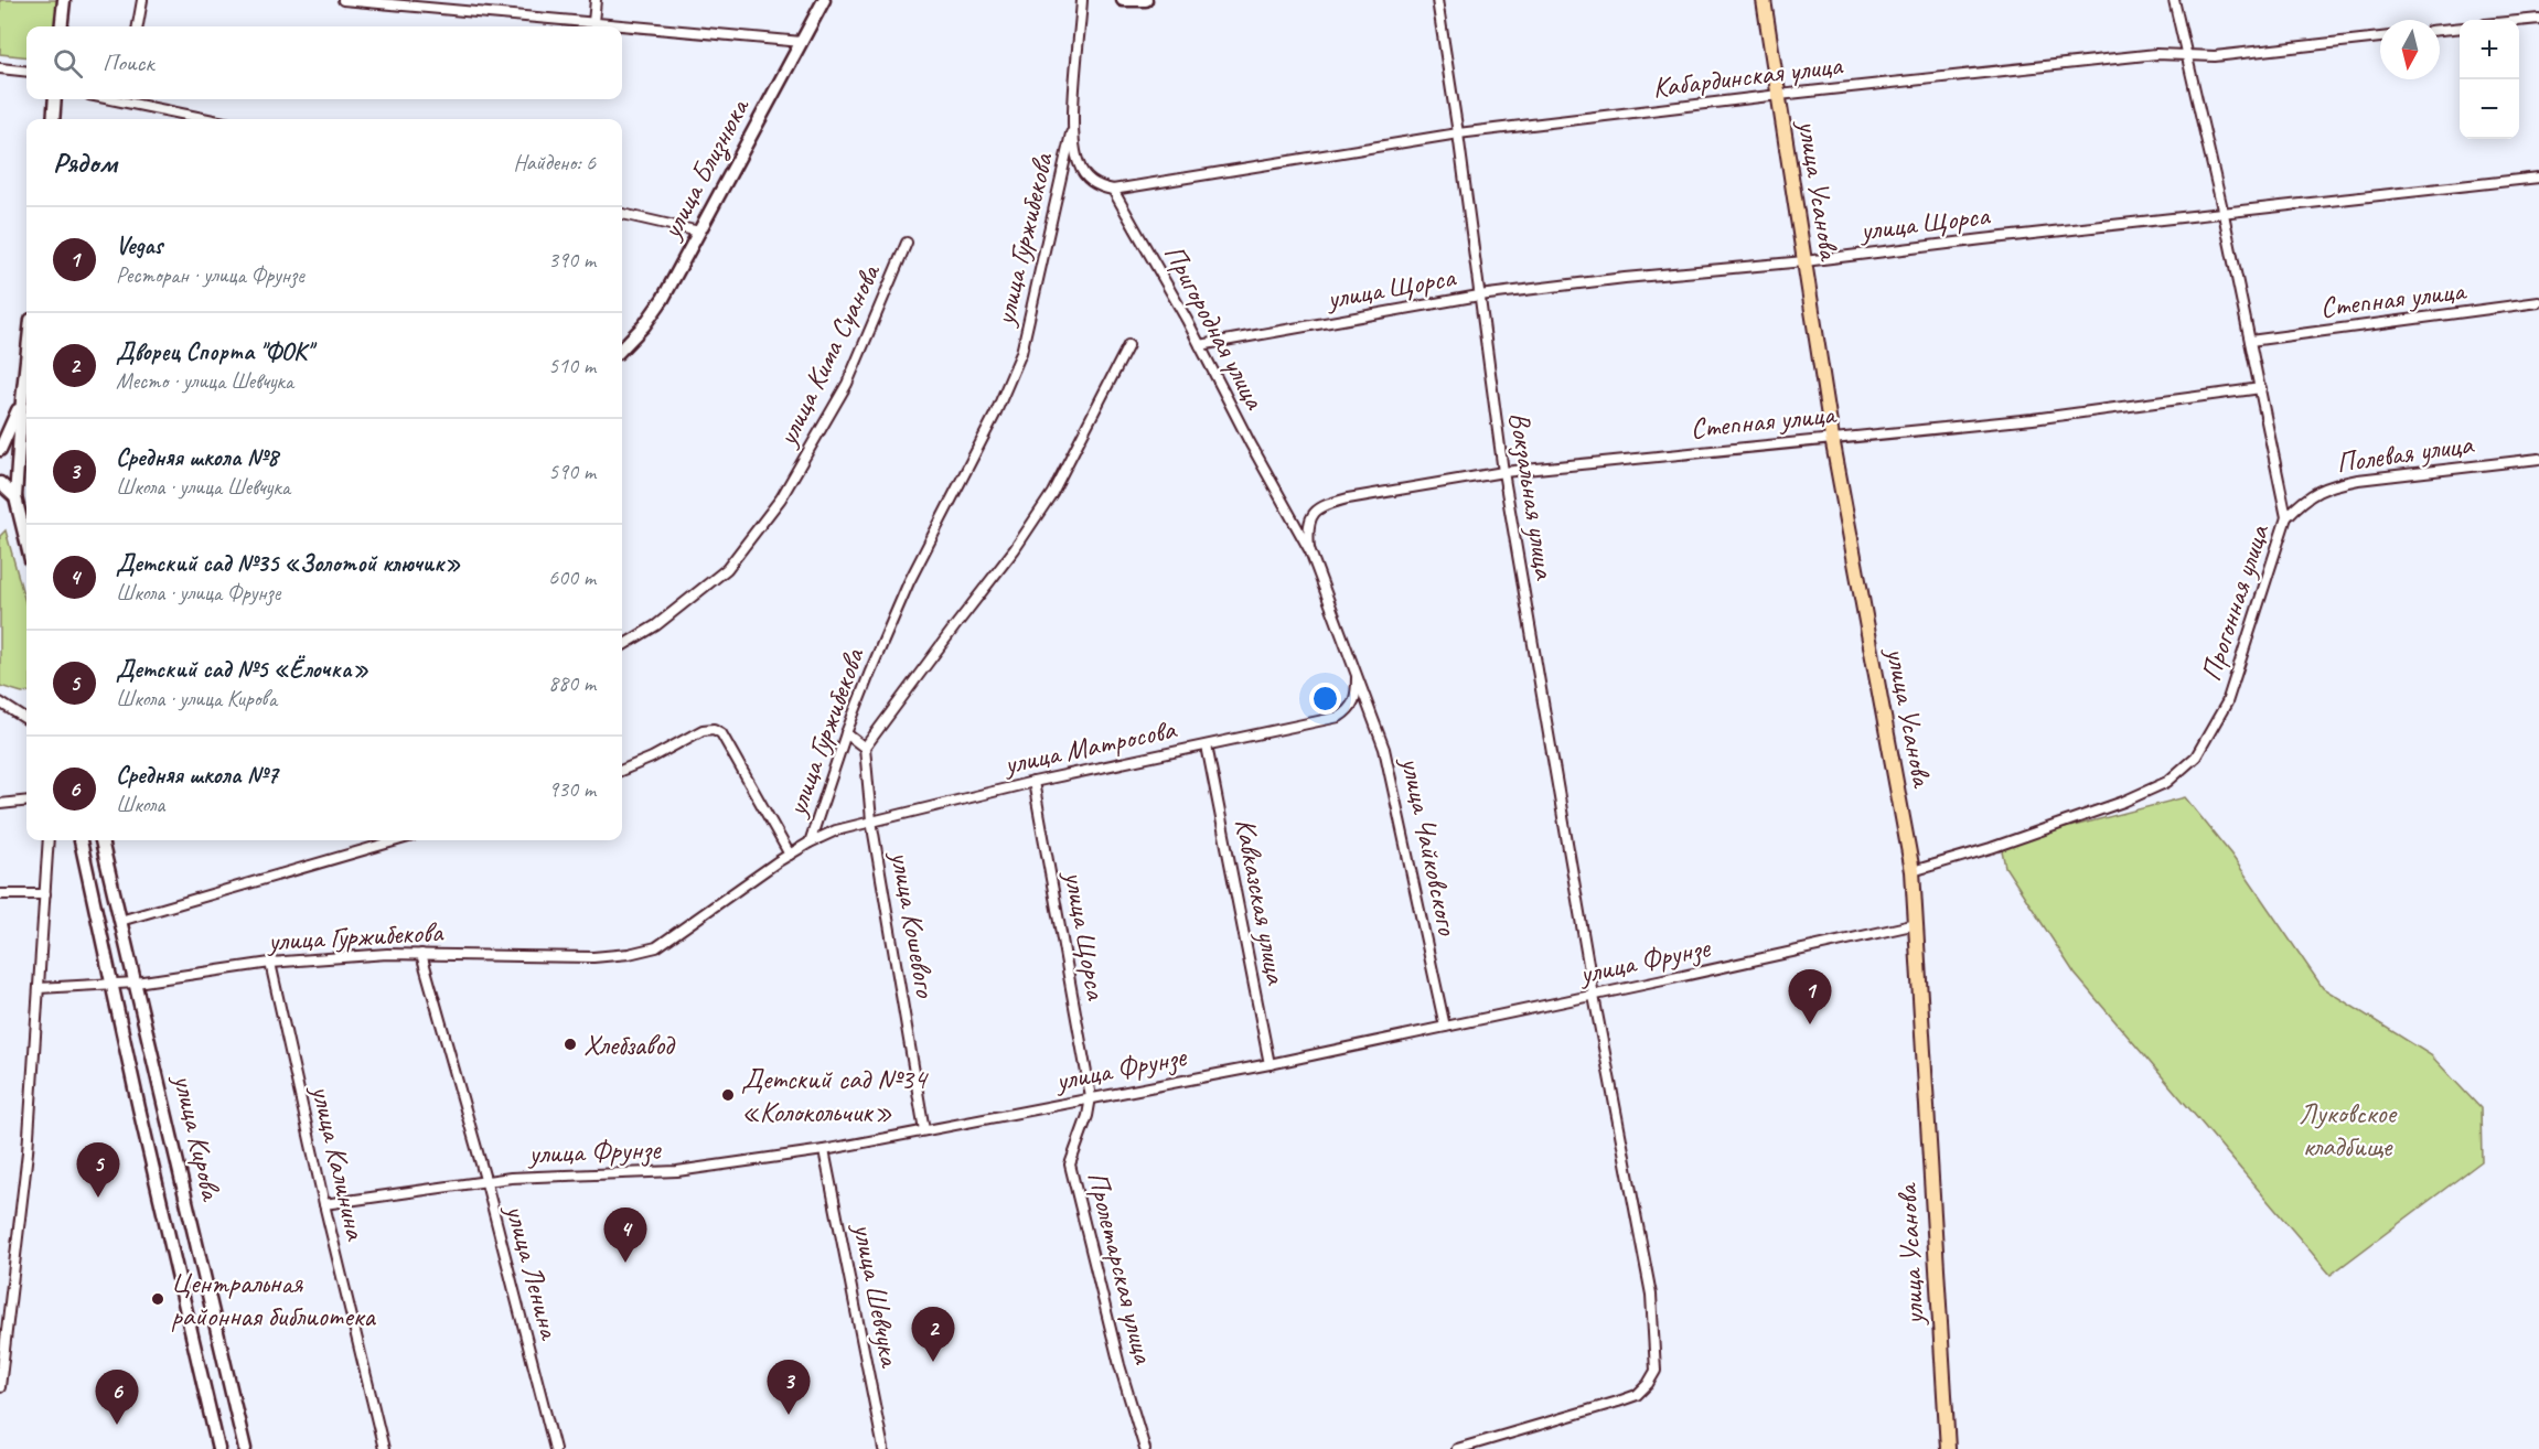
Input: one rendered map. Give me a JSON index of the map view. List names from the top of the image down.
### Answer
{
  "streets": {
    "main road": ["улица Усанова"],
    "street": [
      "Кабардинская улица",
      "улица Близнюка",
      "улица Щорса",
      "улица Гуржибекова",
      "Степная улица",
      "Пригородная улица",
      "улица Кима Суанова",
      "Полевая улица",
      "Вокзальная улица",
      "Прогонная улица",
      "улица Матросова",
      "улица Чайковского",
      "Кавказская улица",
      "улица Кошевого",
      "улица Фрунзе",
      "улица Кирова",
      "улица Калинина",
      "Пролетарская улица",
      "улица Ленина",
      "улица Шевчука"
    ]
  },
  "crossings": [
    ["Кабардинская улица", "улица Усанова"],
    ["Кабардинская улица", "Пригородная улица"],
    ["Кабардинская улица", "Вокзальная улица"],
    ["Кабардинская улица", "Прогонная улица"],
    ["улица Усанова", "улица Щорса"],
    ["улица Усанова", "Степная улица"],
    ["улица Усанова", "Прогонная улица"],
    ["улица Усанова", "улица Фрунзе"],
    ["улица Щорса", "Пригородная улица"],
    ["улица Щорса", "Вокзальная улица"],
    ["улица Щорса", "Прогонная улица"],
    ["улица Щорса", "улица Матросова"],
    ["улица Щорса", "улица Фрунзе"],
    ["улица Щорса", "Пролетарская улица"],
    ["улица Гуржибекова", "улица Матросова"],
    ["улица Гуржибекова", "улица Кошевого"],
    ["улица Гуржибекова", "улица Кирова"],
    ["улица Гуржибекова", "улица Калинина"],
    ["улица Гуржибекова", "улица Ленина"],
    ["Степная улица", "Пригородная улица"],
    ["Степная улица", "Вокзальная улица"],
    ["Степная улица", "Прогонная улица"],
    ["Пригородная улица", "улица Матросова"],
    ["Пригородная улица", "улица Чайковского"],
    ["Полевая улица", "Прогонная улица"],
    ["Вокзальная улица", "улица Фрунзе"],
    ["улица Матросова", "улица Чайковского"],
    ["улица Матросова", "Кавказская улица"],
    ["улица Матросова", "улица Кошевого"],
    ["улица Чайковского", "улица Фрунзе"],
    ["Кавказская улица", "улица Фрунзе"],
    ["улица Кошевого", "улица Фрунзе"],
    ["улица Фрунзе", "улица Калинина"],
    ["улица Фрунзе", "Пролетарская улица"],
    ["улица Фрунзе", "улица Ленина"],
    ["улица Фрунзе", "улица Шевчука"]
  ],
  "parks": ["Луковское кладбище"],
  "places": ["Хлебзавод", "Детский сад №34 «Колокольчик»", "Центральная районная библиотека"],
  "north": "bottom",
  "page": {
    "map_buttons": ["+", "−"],
    "search": "Поиск",
    "heading": ["Рядом", "Найдено: 6"],
    "list": [
      {
        "mark": "1",
        "name": "Vegas",
        "note": "Ресторан · улица Фрунзе",
        "value": "390 m"
      },
      {
        "mark": "2",
        "name": "Дворец Спорта \"ФОК\"",
        "note": "Место · улица Шевчука",
        "value": "510 m"
      },
      {
        "mark": "3",
        "name": "Средняя школа №8",
        "note": "Школа · улица Шевчука",
        "value": "590 m"
      },
      {
        "mark": "4",
        "name": "Детский сад №35 «Золотой ключик»",
        "note": "Школа · улица Фрунзе",
        "value": "600 m"
      },
      {
        "mark": "5",
        "name": "Детский сад №5 «Ёлочка»",
        "note": "Школа · улица Кирова",
        "value": "880 m"
      },
      {
        "mark": "6",
        "name": "Средняя школа №7",
        "note": "Школа",
        "value": "930 m"
      }
    ],
    "pins": [
      "1",
      "5",
      "4",
      "2",
      "3",
      "6"
    ]
  }
}
